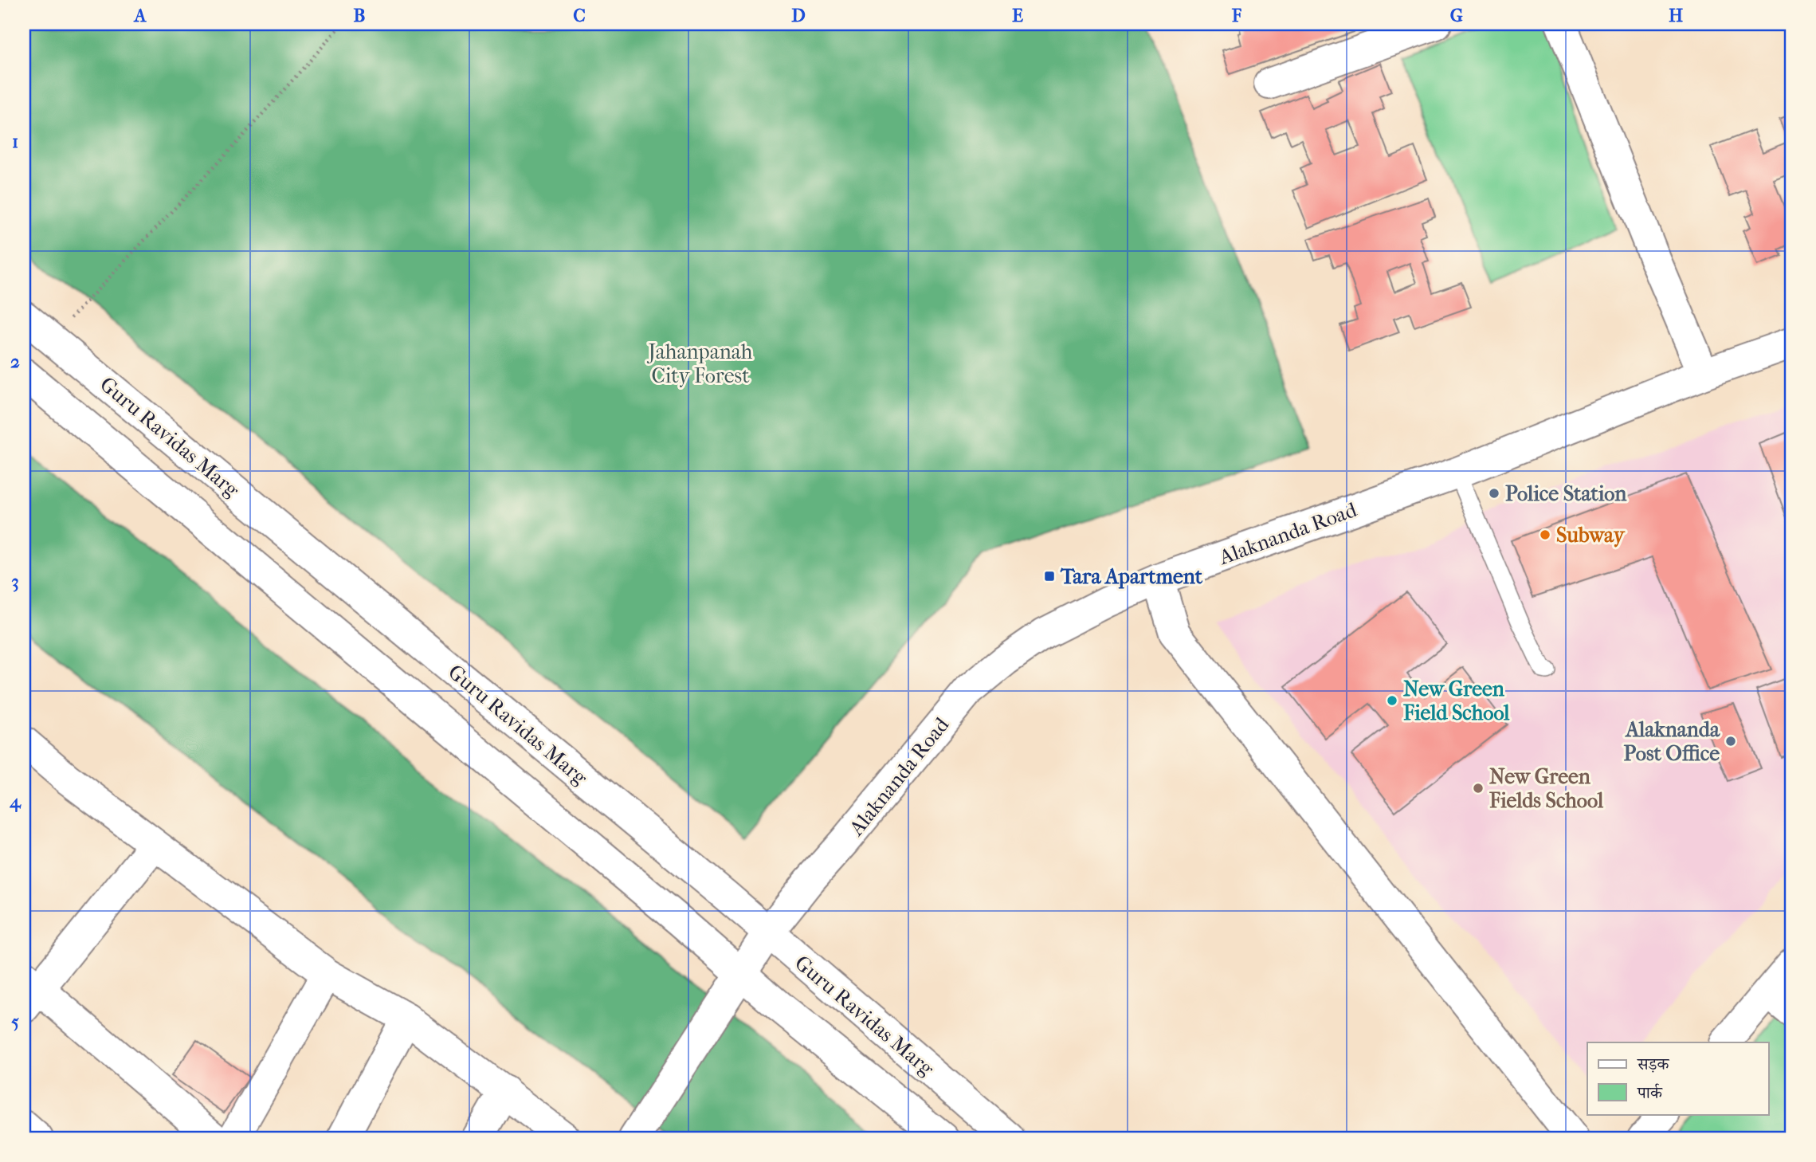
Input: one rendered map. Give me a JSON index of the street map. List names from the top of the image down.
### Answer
{
  "streets": {
    "street": ["Guru Ravidas Marg", "Alaknanda Road"]
  },
  "crossings": [
    ["Guru Ravidas Marg", "Alaknanda Road"]
  ],
  "parks": ["Jahanpanah City Forest"],
  "places": {
    "other": [
      "Police Station",
      "Subway",
      "New Green Field School",
      "Alaknanda Post Office",
      "New Green Fields School"
    ],
    "transit": ["Tara Apartment"]
  },
  "legend": ["सड़क", "पार्क"],
  "grid": {
    "columns": [
      "A",
      "B",
      "C",
      "D",
      "E",
      "F",
      "G",
      "H"
    ],
    "rows": [
      "1",
      "2",
      "3",
      "4",
      "5"
    ]
  }
}
